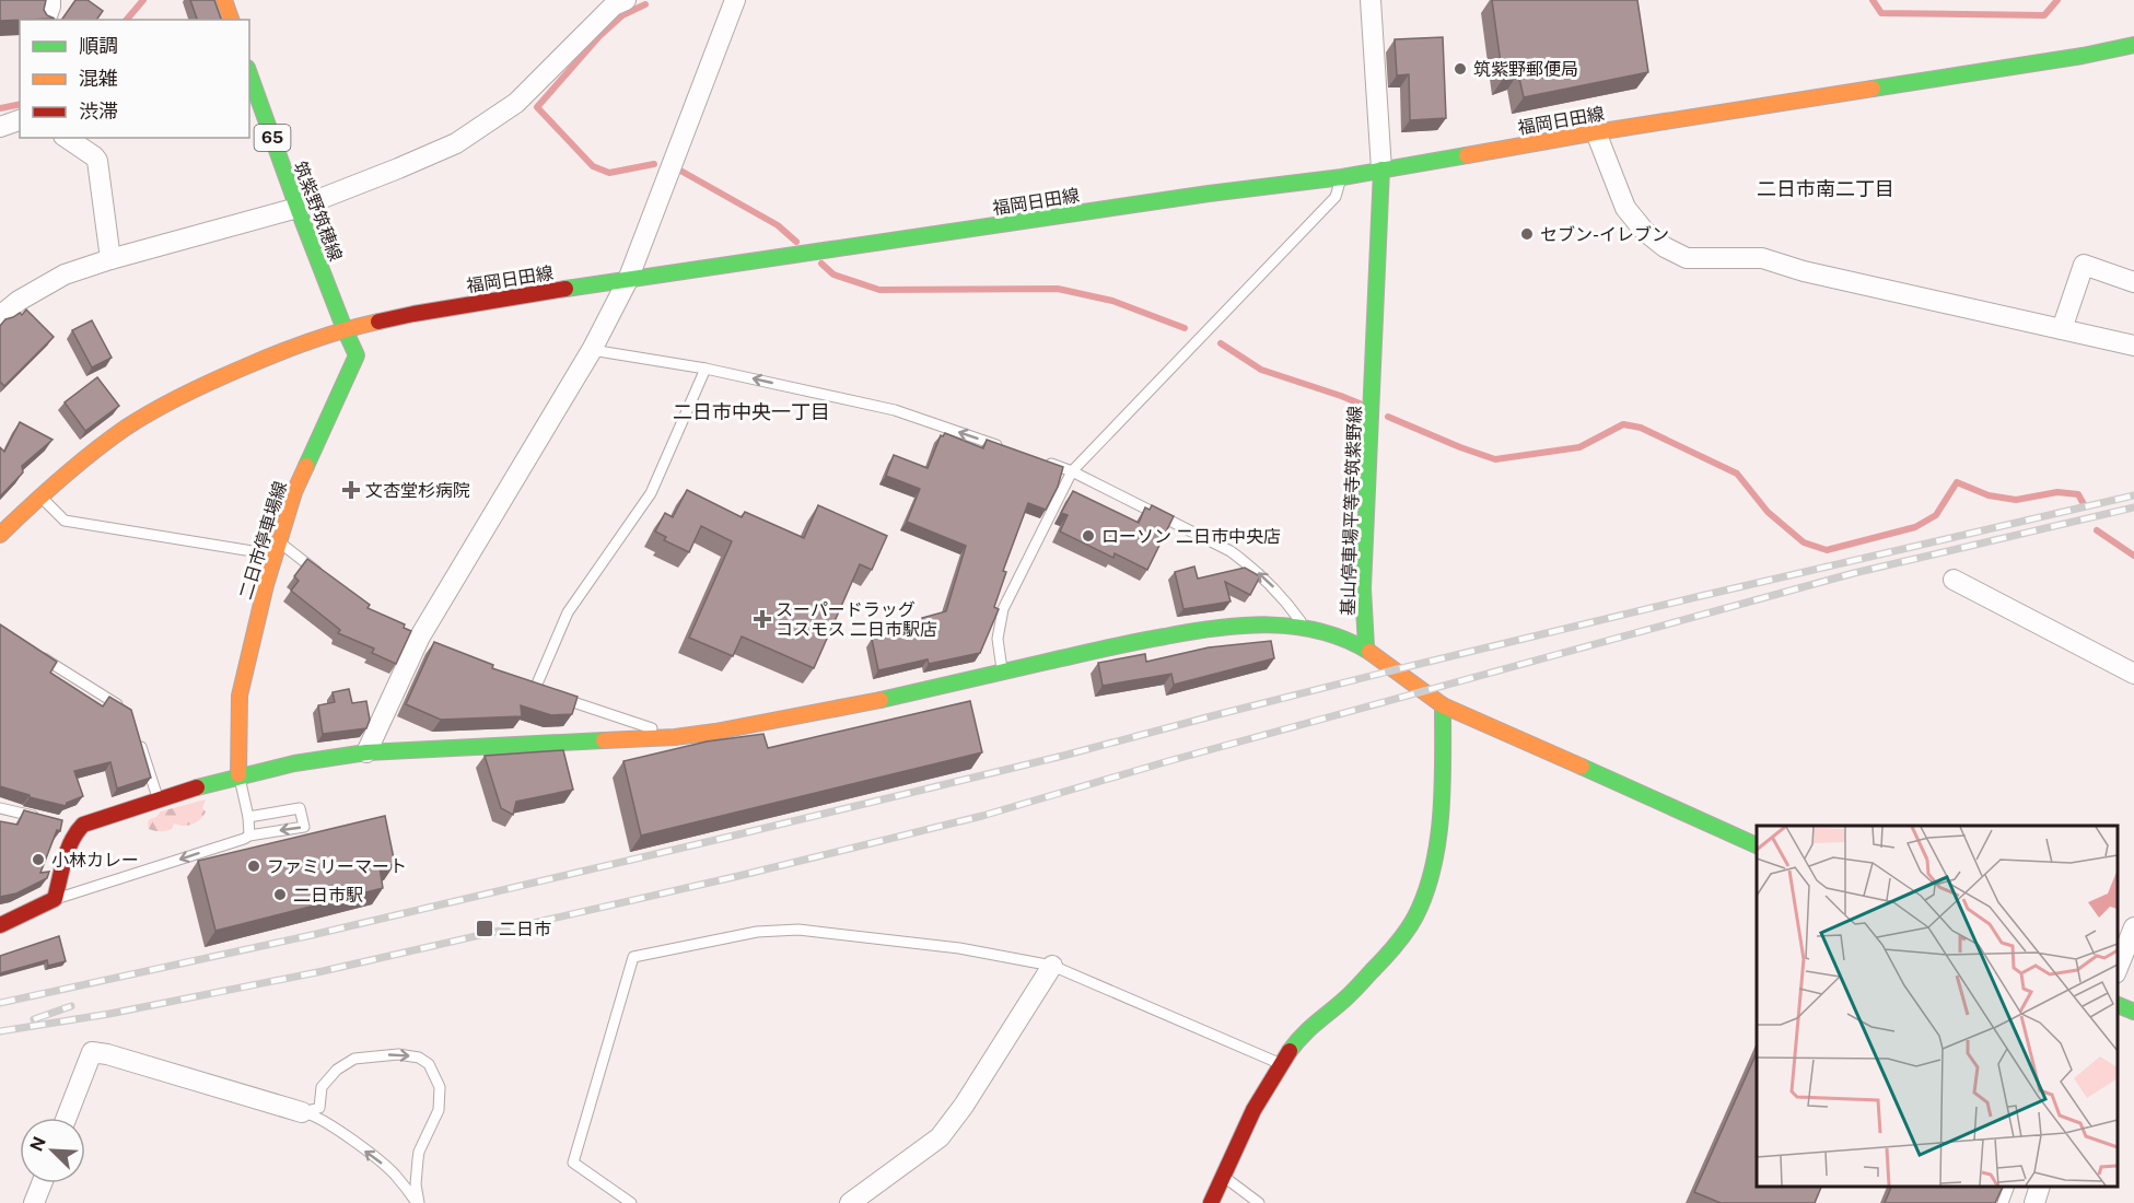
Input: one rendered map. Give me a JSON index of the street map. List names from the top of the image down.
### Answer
{
  "streets": {
    "main road": [
      "福岡日田線",
      "65",
      "筑紫野筑穂線",
      "基山停車場平等寺筑紫野線",
      "二日市停車場線"
    ]
  },
  "crossings": [
    ["福岡日田線", "筑紫野筑穂線"],
    ["福岡日田線", "基山停車場平等寺筑紫野線"],
    ["福岡日田線", "二日市停車場線"],
    ["筑紫野筑穂線", "二日市停車場線"]
  ],
  "districts": ["二日市南二丁目", "二日市中央一丁目"],
  "places": {
    "other": [
      "筑紫野郵便局",
      "セブン-イレブン",
      "ローソン 二日市中央店",
      "小林カレー",
      "ファミリーマート",
      "二日市駅"
    ],
    "health": ["文杏堂杉病院", "スーパードラッグ コスモス 二日市駅店"],
    "transit": ["二日市"]
  },
  "legend": ["順調", "混雑", "渋滞"],
  "north": "top left"
}
